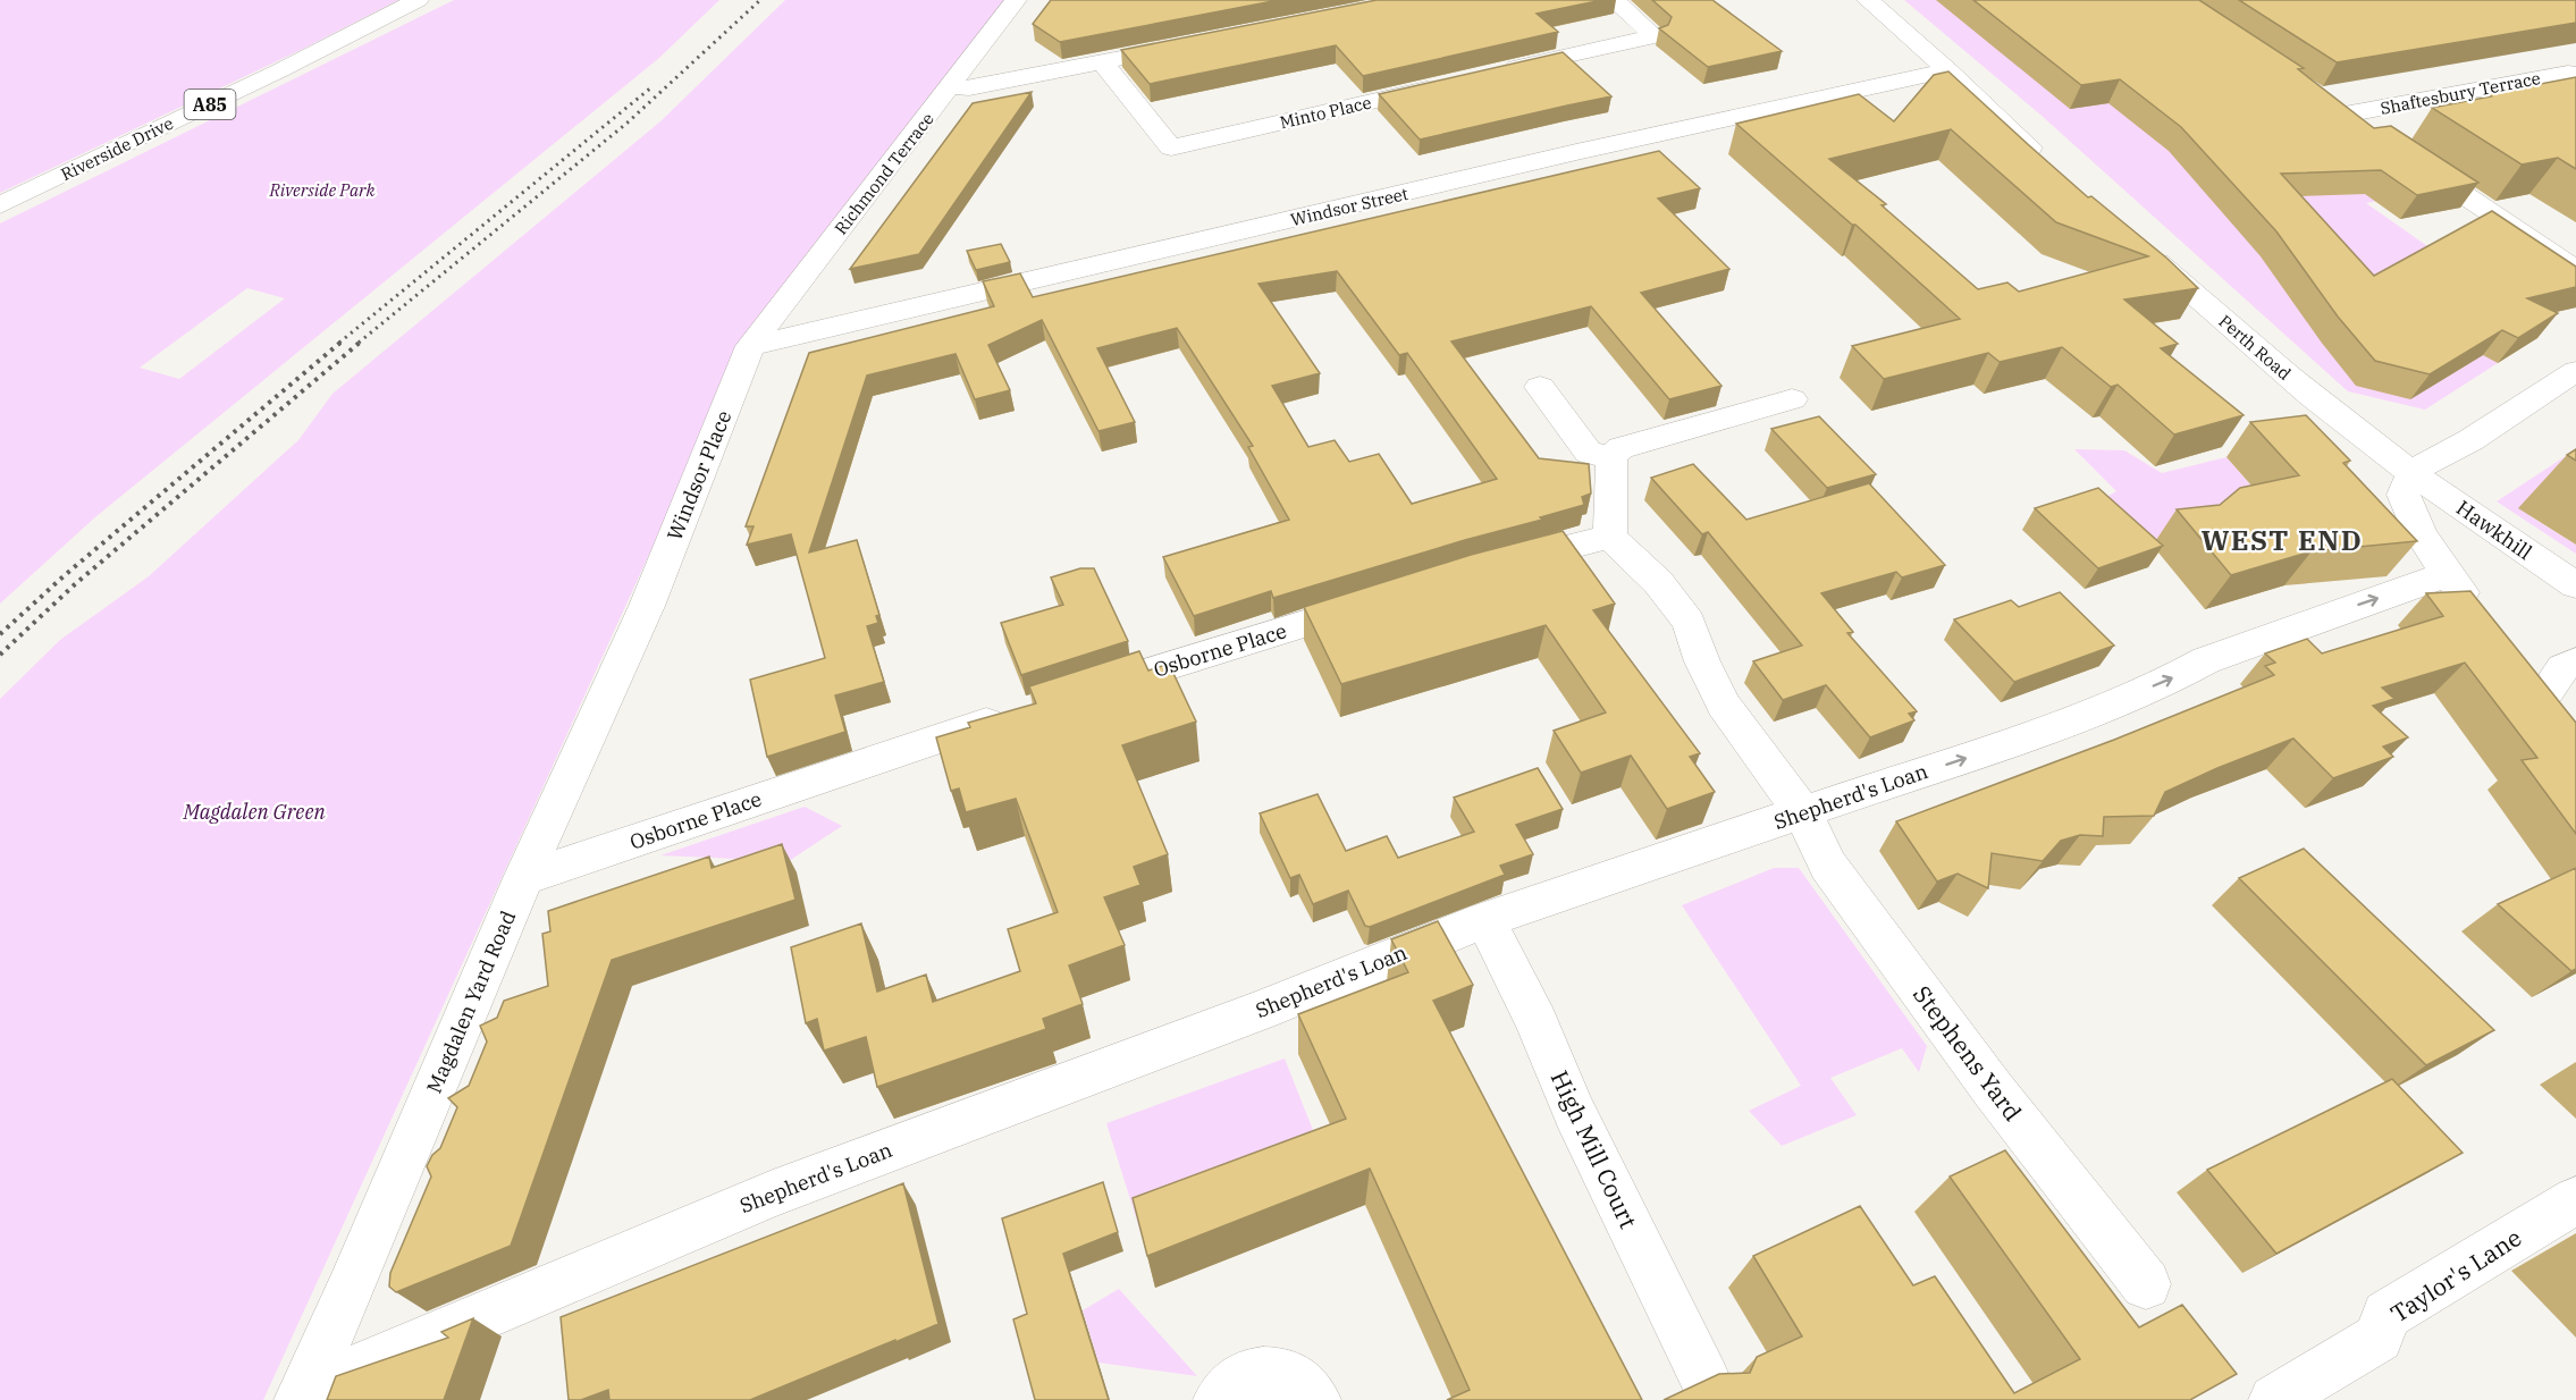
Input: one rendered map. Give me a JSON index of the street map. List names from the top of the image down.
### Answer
{
  "streets": {
    "street": [
      "Shaftesbury Terrace",
      "A85",
      "Minto Place",
      "Riverside Drive",
      "Richmond Terrace",
      "Windsor Street",
      "Perth Road",
      "Windsor Place",
      "Hawkhill",
      "Osborne Place",
      "Shepherd's Loan",
      "Magdalen Yard Road",
      "Stephens Yard",
      "High Mill Court",
      "Taylor's Lane"
    ]
  },
  "crossings": [
    ["Richmond Terrace", "Windsor Street"],
    ["Richmond Terrace", "Windsor Place"],
    ["Windsor Street", "Windsor Place"],
    ["Perth Road", "Hawkhill"],
    ["Windsor Place", "Magdalen Yard Road"],
    ["Osborne Place", "Magdalen Yard Road"],
    ["Shepherd's Loan", "Magdalen Yard Road"],
    ["Shepherd's Loan", "Stephens Yard"],
    ["Shepherd's Loan", "High Mill Court"]
  ],
  "districts": ["WEST END"],
  "parks": ["Riverside Park", "Magdalen Green"]
}
